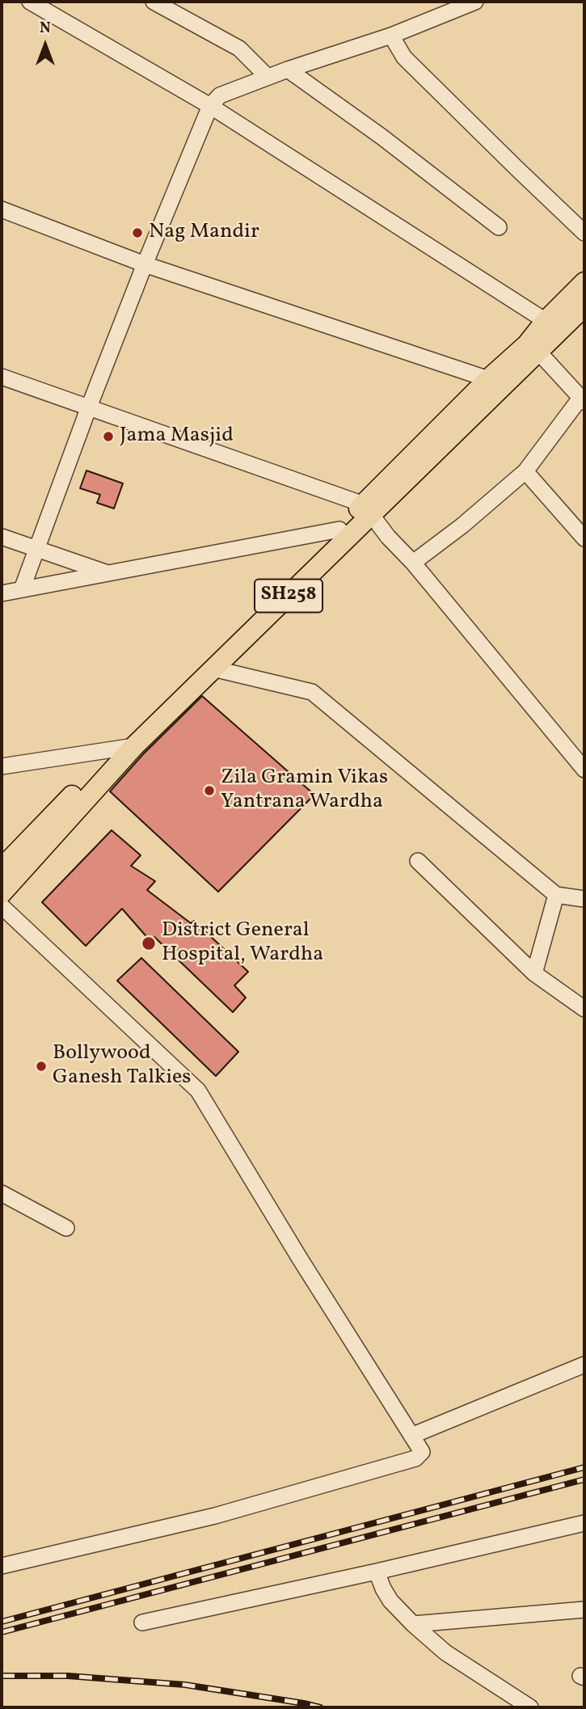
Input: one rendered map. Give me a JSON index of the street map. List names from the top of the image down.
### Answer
{
  "streets": {
    "main road": ["SH258"]
  },
  "places": [
    "Nag Mandir",
    "Jama Masjid",
    "Zila Gramin Vikas Yantrana Wardha",
    "District General Hospital, Wardha",
    "Bollywood Ganesh Talkies"
  ],
  "north": "top"
}
